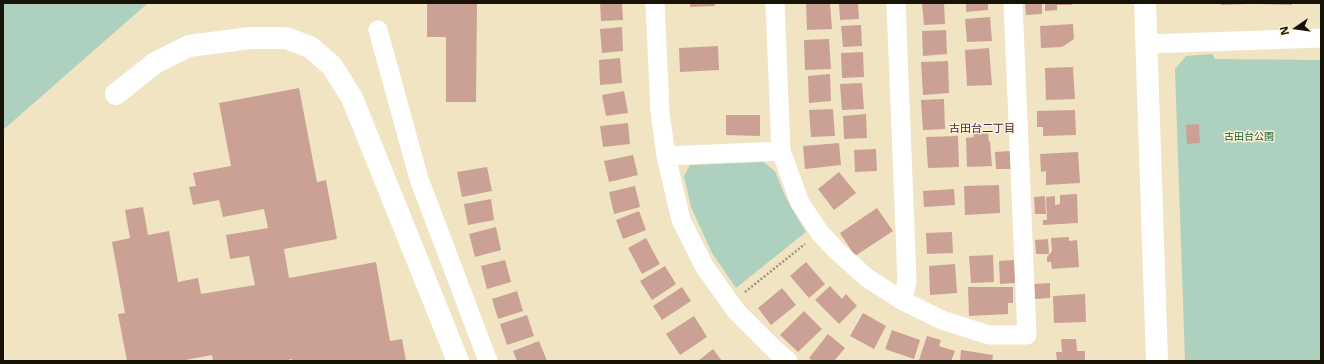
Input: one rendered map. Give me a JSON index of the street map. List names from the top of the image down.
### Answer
{
  "districts": ["古田台二丁目"],
  "parks": ["古田台公園"],
  "north": "left"
}
